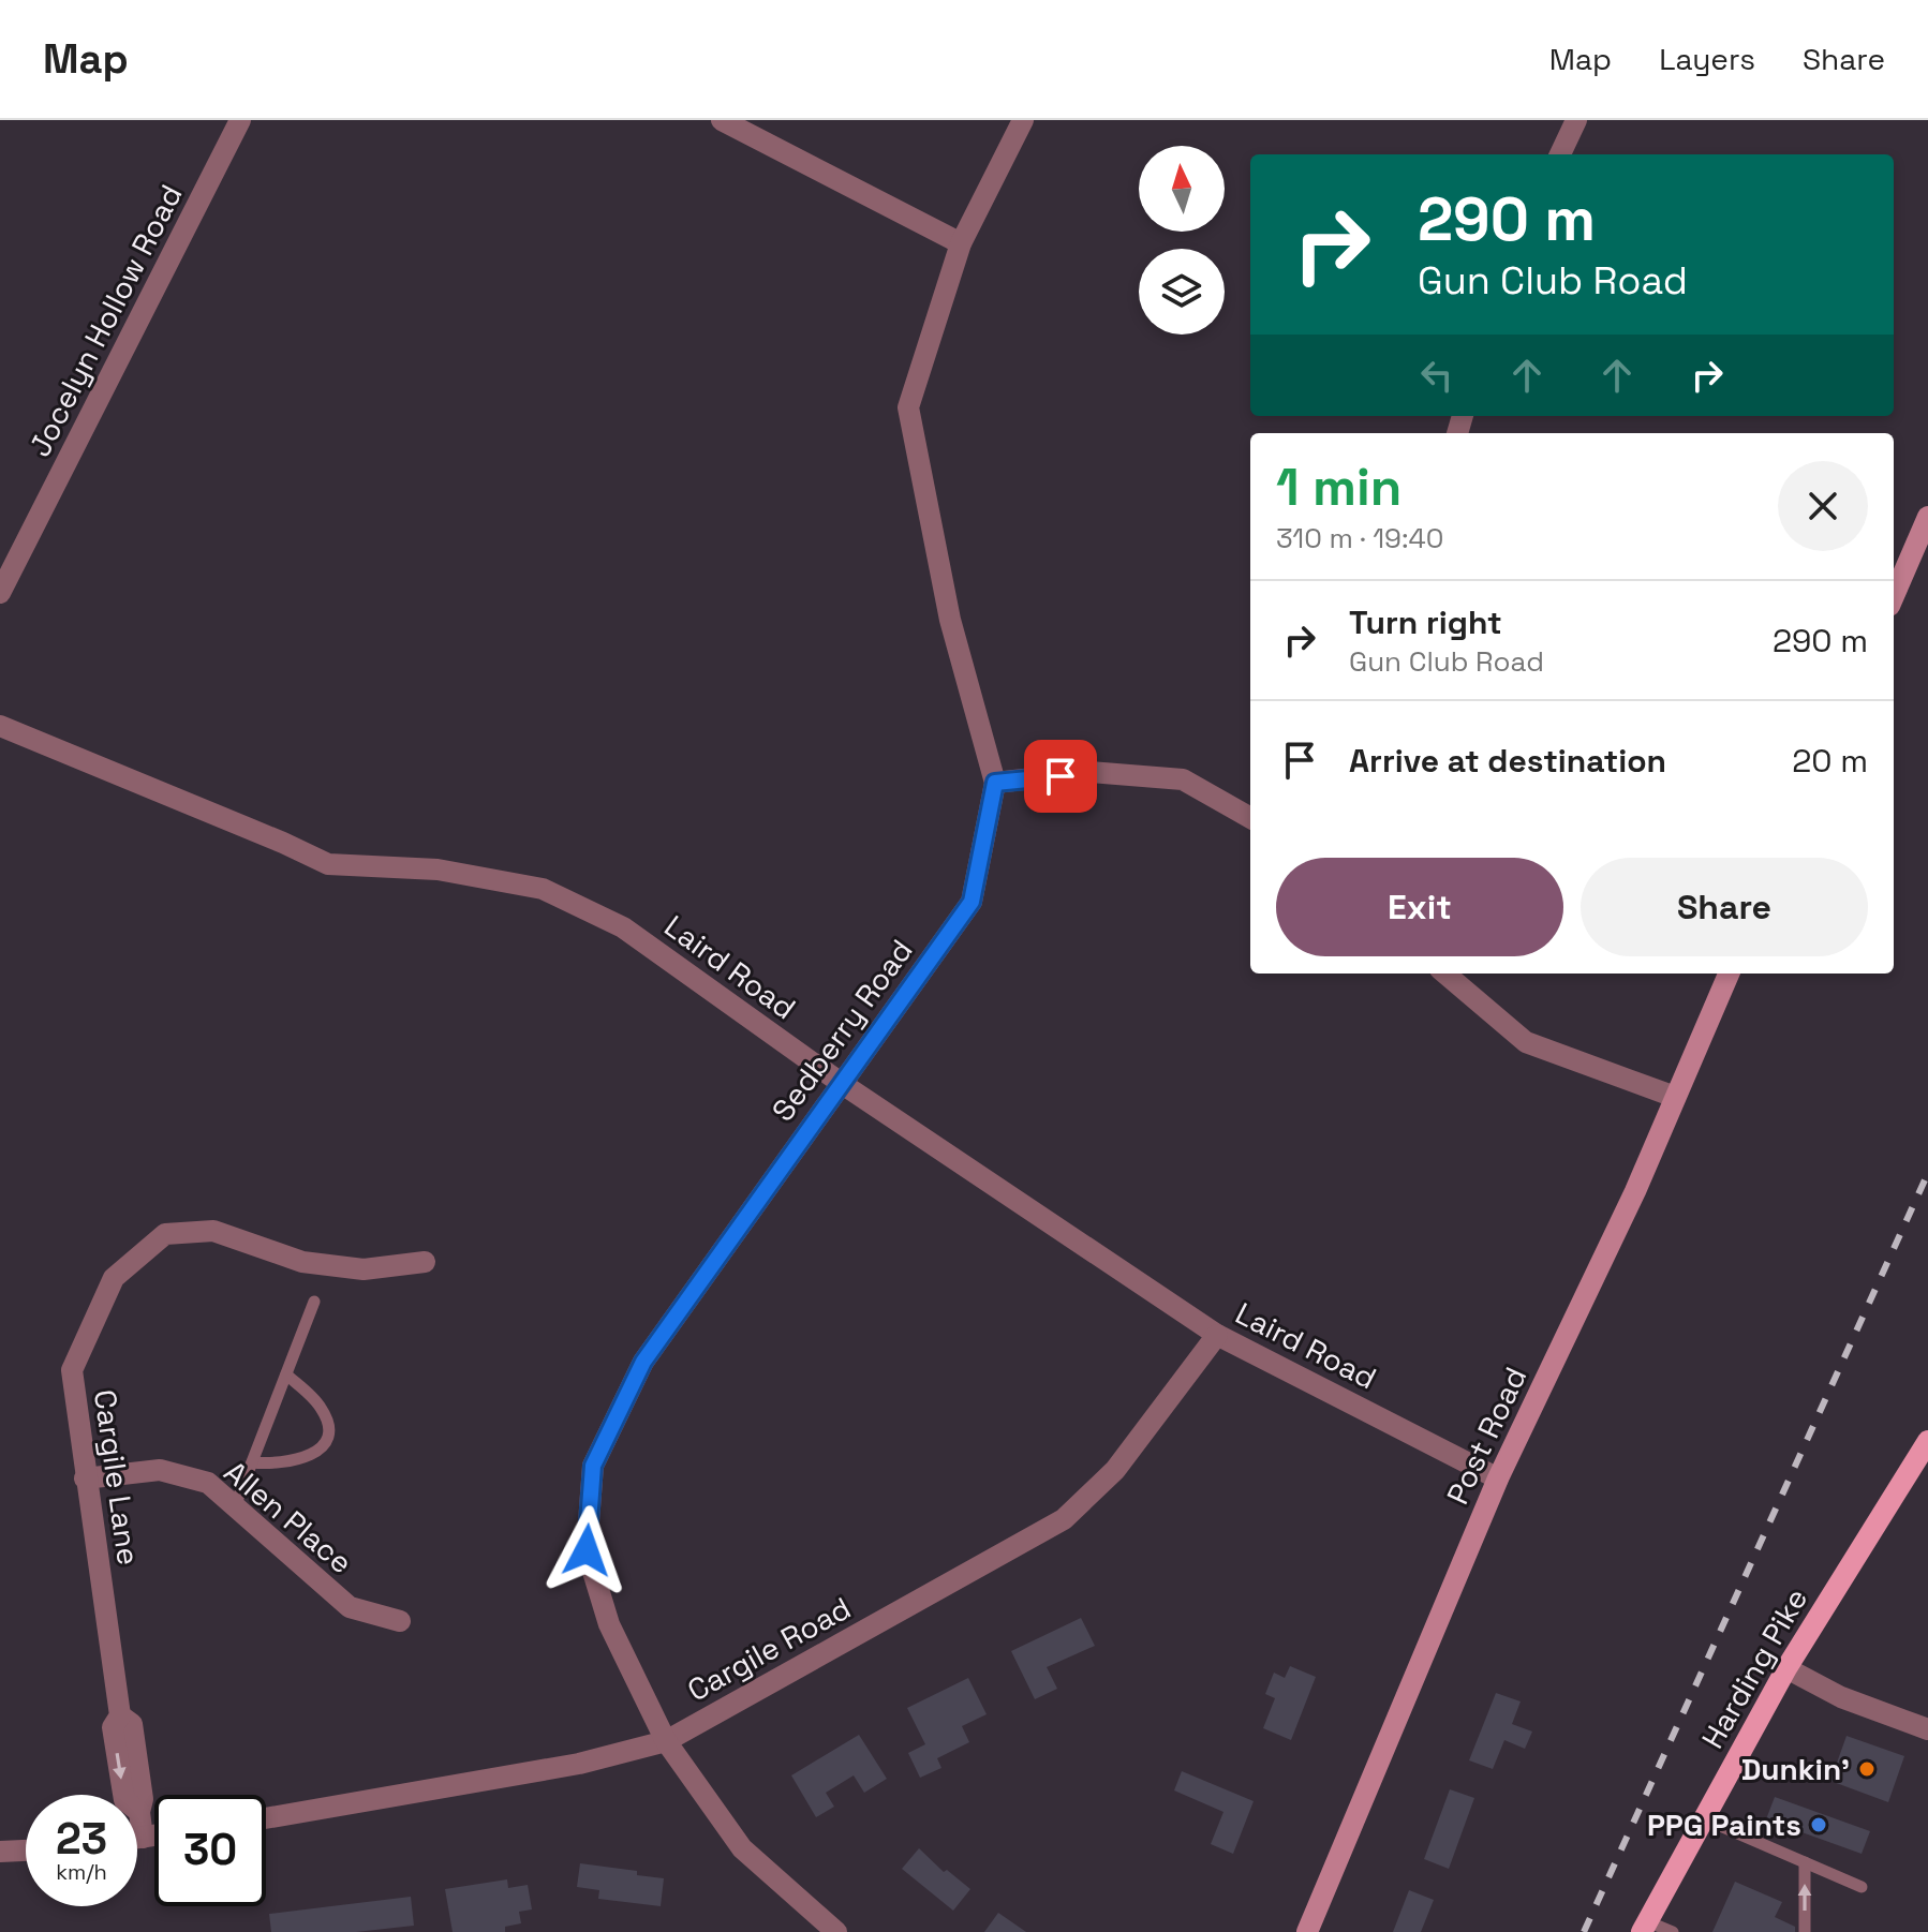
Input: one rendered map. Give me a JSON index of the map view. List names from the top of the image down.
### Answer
{
  "streets": {
    "main road": ["Harding Pike"],
    "street": [
      "Jocelyn Hollow Road",
      "Laird Road",
      "Sedberry Road",
      "Post Road",
      "Cargile Lane",
      "Allen Place",
      "Cargile Road"
    ]
  },
  "crossings": [
    ["Laird Road", "Sedberry Road"],
    ["Laird Road", "Post Road"],
    ["Laird Road", "Cargile Road"],
    ["Sedberry Road", "Cargile Road"],
    ["Cargile Lane", "Allen Place"]
  ],
  "places": ["Dunkin'", "PPG Paints"],
  "north": "top",
  "page": {
    "header": "Map",
    "nav": ["Map", "Layers", "Share"],
    "turn": ["290 m", "Gun Club Road"],
    "heading": ["1 min", "310 m · 19:40"],
    "list": [
      {
        "name": "Turn right",
        "note": "Gun Club Road",
        "value": "290 m"
      },
      {
        "name": "Arrive at destination",
        "value": "20 m"
      }
    ],
    "buttons": ["Exit", "Share"],
    "speed": "23 km/h",
    "limit": "30"
  }
}
